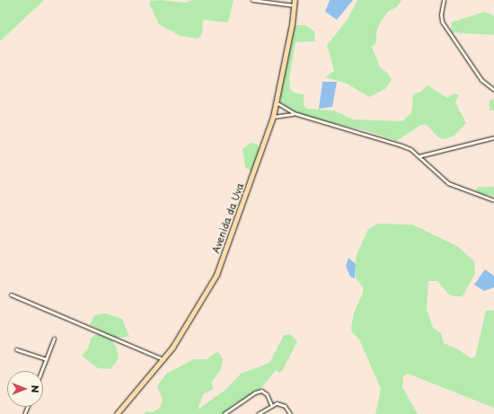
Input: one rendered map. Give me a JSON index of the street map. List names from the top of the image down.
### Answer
{
  "streets": {
    "main road": ["Avenida da Uva"]
  },
  "north": "right"
}
